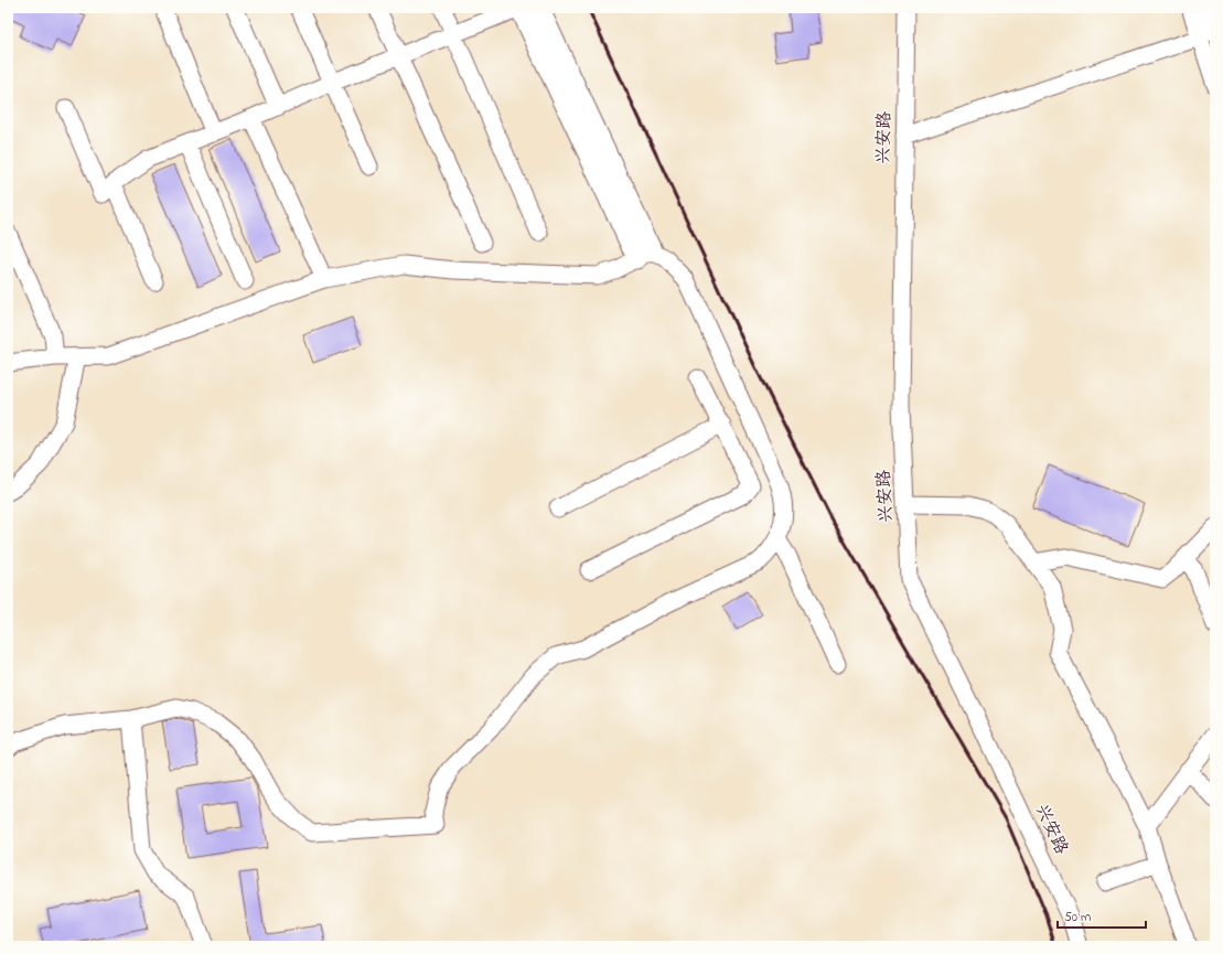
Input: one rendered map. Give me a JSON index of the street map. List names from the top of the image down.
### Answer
{
  "streets": {
    "street": ["兴安路"]
  },
  "scale_bar": "50 m"
}
